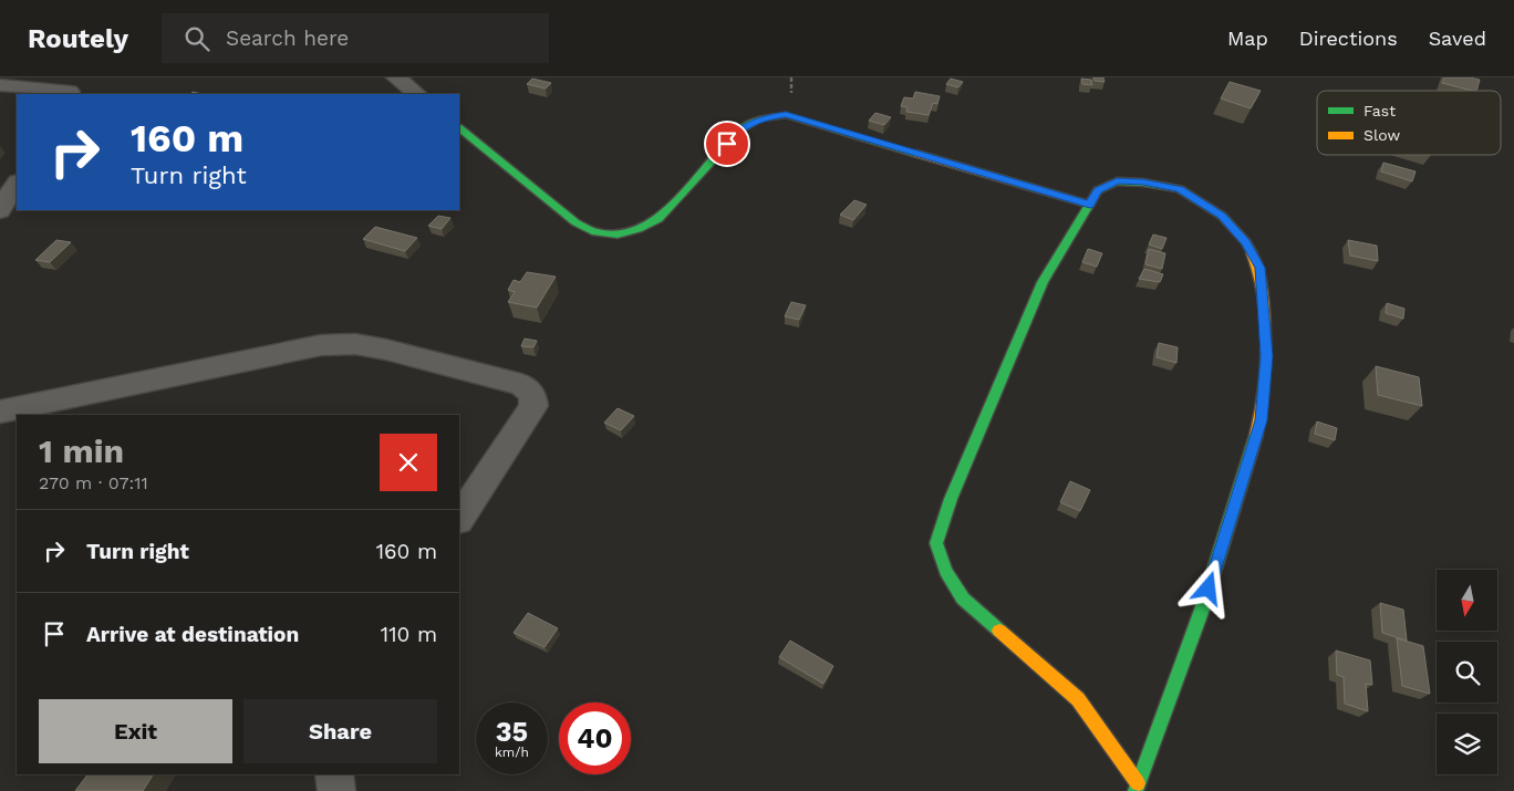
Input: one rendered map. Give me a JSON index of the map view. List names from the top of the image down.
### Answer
{
  "legend": ["Fast", "Slow"],
  "north": "bottom",
  "page": {
    "header": "Routely",
    "search": "Search here",
    "nav": ["Map", "Directions", "Saved"],
    "turn": ["160 m", "Turn right"],
    "heading": ["1 min", "270 m · 07:11"],
    "list": [
      {
        "name": "Turn right",
        "value": "160 m"
      },
      {
        "name": "Arrive at destination",
        "value": "110 m"
      }
    ],
    "buttons": ["Exit", "Share"],
    "speed": "35 km/h",
    "limit": "40"
  }
}
